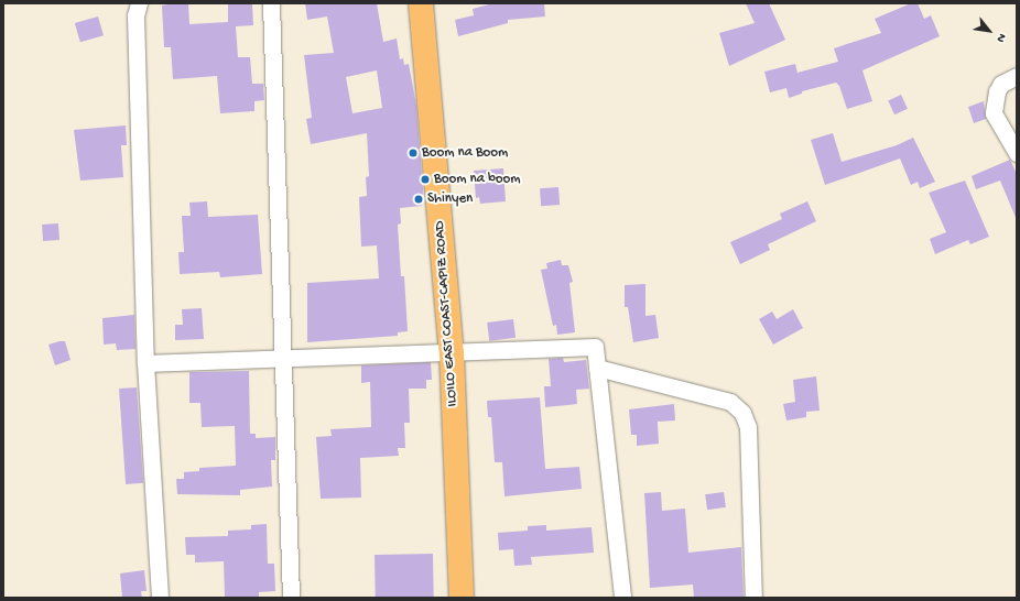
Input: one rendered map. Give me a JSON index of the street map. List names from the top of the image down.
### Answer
{
  "streets": {
    "main road": ["ILOILO EAST COAST-CAPIZ ROAD"]
  },
  "places": ["Boom na Boom", "Boom na boom", "Shinyen"],
  "north": "bottom right"
}
